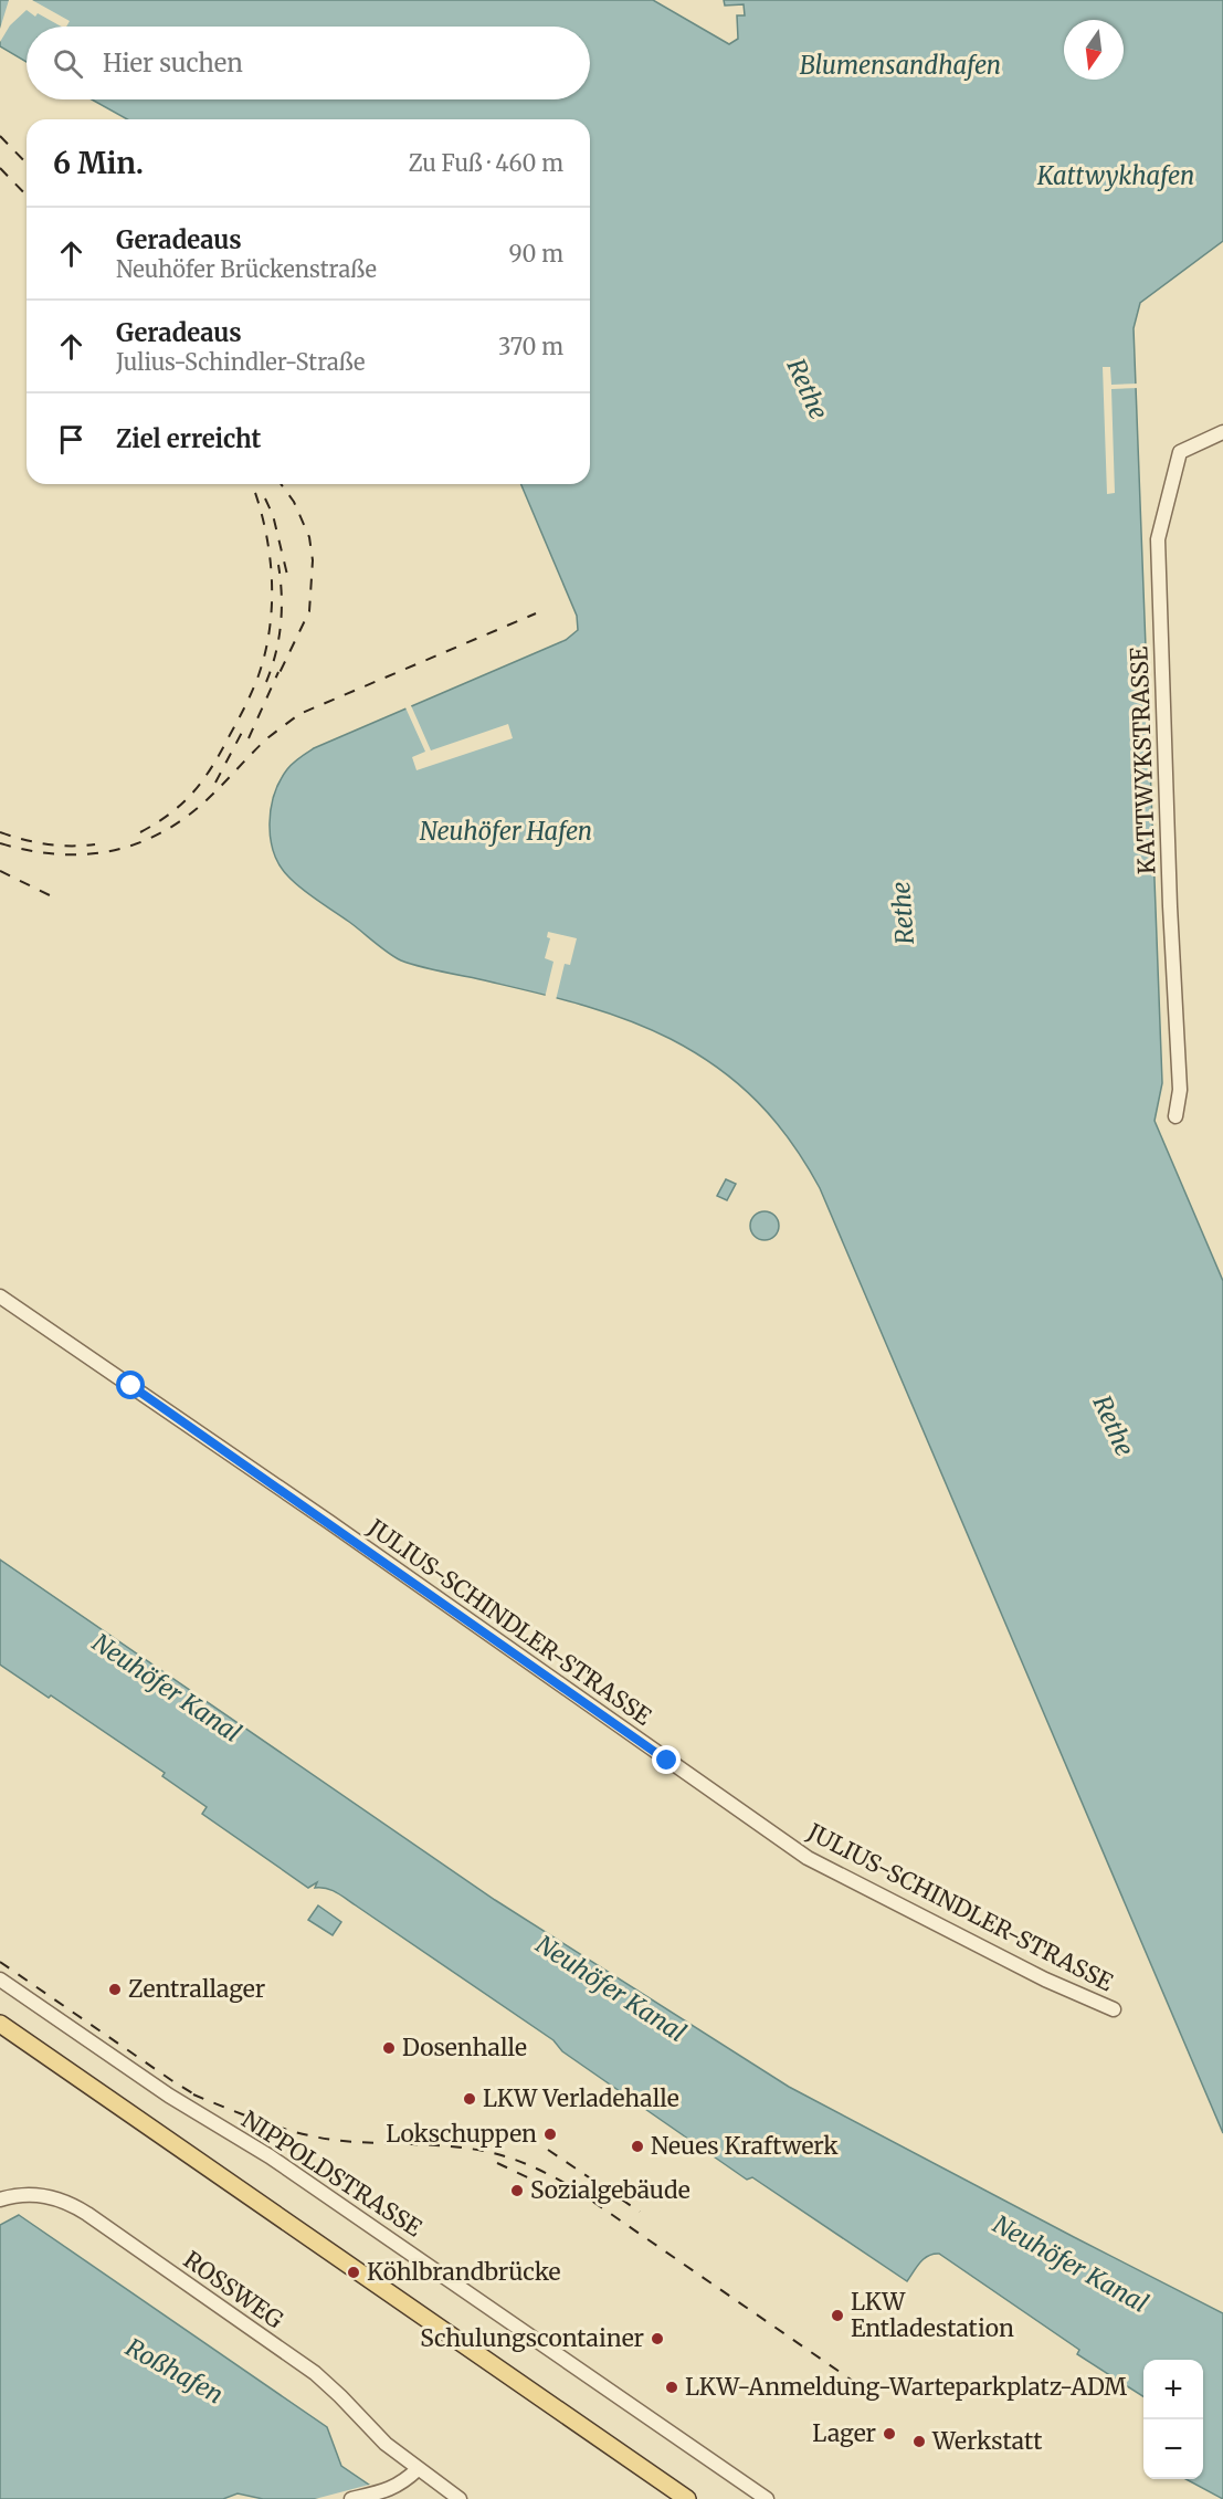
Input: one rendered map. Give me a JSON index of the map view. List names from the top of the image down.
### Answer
{
  "streets": {
    "street": [
      "KATTWYKSTRASSE",
      "JULIUS-SCHINDLER-STRASSE",
      "NIPPOLDSTRASSE",
      "ROSSWEG"
    ]
  },
  "water": [
    "Blumensandhafen",
    "Kattwykhafen",
    "Rethe",
    "Neuhöfer Hafen",
    "Neuhöfer Kanal",
    "Roßhafen"
  ],
  "places": [
    "Zentrallager",
    "Dosenhalle",
    "LKW Verladehalle",
    "Lokschuppen",
    "Neues Kraftwerk",
    "Sozialgebäude",
    "Köhlbrandbrücke",
    "LKW Entladestation",
    "Schulungscontainer",
    "LKW-Anmeldung-Warteparkplatz-ADM",
    "Lager",
    "Werkstatt"
  ],
  "north": "bottom",
  "page": {
    "search": "Hier suchen",
    "heading": ["6 Min.", "Zu Fuß · 460 m"],
    "list": [
      ["Geradeaus", "Neuhöfer Brückenstraße", "90 m"],
      ["Geradeaus", "Julius-Schindler-Straße", "370 m"],
      "Ziel erreicht"
    ],
    "map_buttons": ["+", "−"]
  }
}
